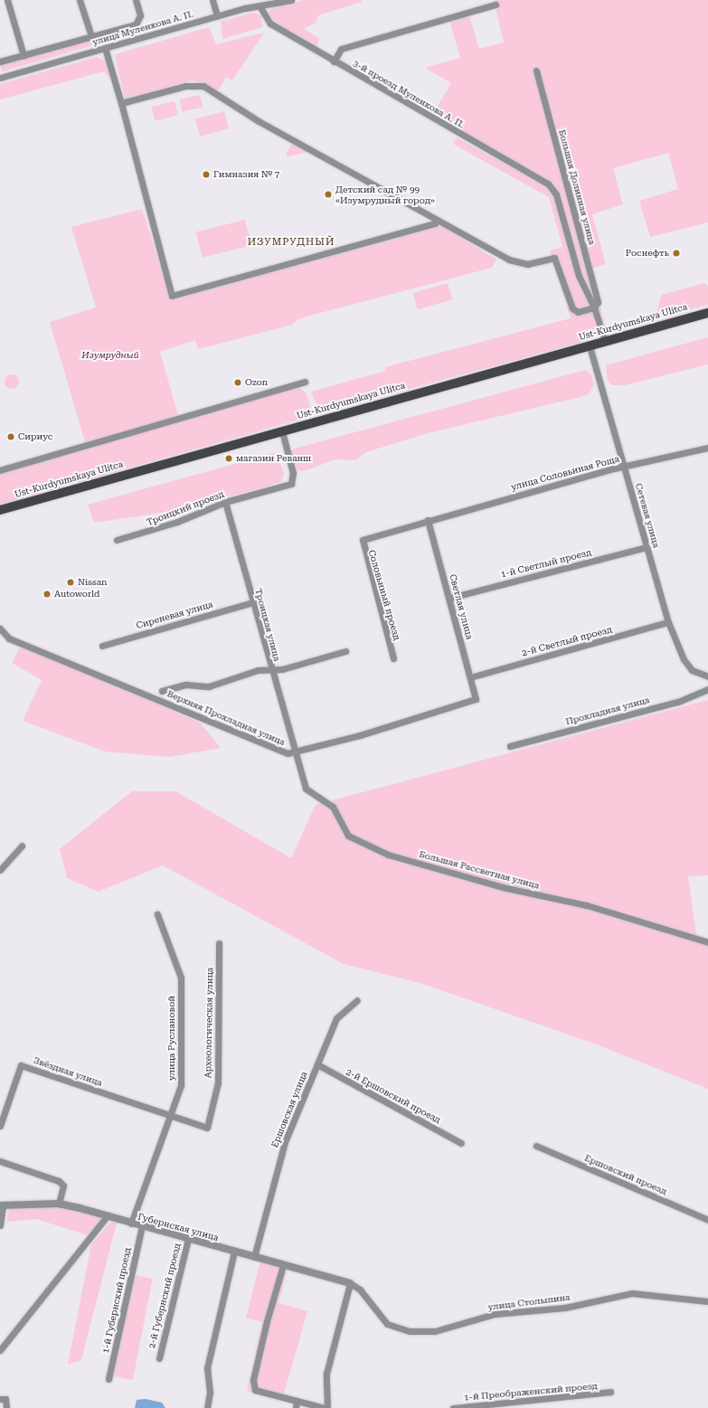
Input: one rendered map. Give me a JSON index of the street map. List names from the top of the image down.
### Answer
{
  "streets": {
    "main road": ["Ust-Kurdyumskaya Ulitca"],
    "street": [
      "улица Муленкова А. П.",
      "3-й проезд Муленкова А. П.",
      "Большая Долинная улица",
      "улица Соловьиная Роща",
      "Троицкий проезд",
      "Сетевая улица",
      "1-й Светлый проезд",
      "Соловьиный проезд",
      "Светлая улица",
      "Сиреневая улица",
      "Троицкая улица",
      "2-й Светлый проезд",
      "Прохладная улица",
      "Верхняя Прохладная улица",
      "Большая Рассветная улица",
      "Археологическая улица",
      "улица Руслановой",
      "Звёздная улица",
      "2-й Ершовский проезд",
      "Ершовская улица",
      "Ершовский проезд",
      "Губернская улица",
      "2-й Губернский проезд",
      "1-й Губернский проезд",
      "улица Столыпина",
      "1-й Преображенский проезд"
    ]
  },
  "crossings": [
    ["улица Муленкова А. П.", "3-й проезд Муленкова А. П."],
    ["3-й проезд Муленкова А. П.", "Большая Долинная улица"],
    ["Большая Долинная улица", "Ust-Kurdyumskaya Ulitca"],
    ["Ust-Kurdyumskaya Ulitca", "Троицкий проезд"],
    ["Ust-Kurdyumskaya Ulitca", "Сетевая улица"],
    ["улица Соловьиная Роща", "Сетевая улица"],
    ["улица Соловьиная Роща", "Соловьиный проезд"],
    ["улица Соловьиная Роща", "Светлая улица"],
    ["Троицкий проезд", "Троицкая улица"],
    ["Сетевая улица", "1-й Светлый проезд"],
    ["Сетевая улица", "2-й Светлый проезд"],
    ["1-й Светлый проезд", "Светлая улица"],
    ["Соловьиный проезд", "Светлая улица"],
    ["Светлая улица", "2-й Светлый проезд"],
    ["Светлая улица", "Верхняя Прохладная улица"],
    ["Сиреневая улица", "Троицкая улица"],
    ["Троицкая улица", "Верхняя Прохладная улица"],
    ["Троицкая улица", "Большая Рассветная улица"],
    ["Верхняя Прохладная улица", "Большая Рассветная улица"],
    ["Археологическая улица", "улица Руслановой"],
    ["Археологическая улица", "Звёздная улица"],
    ["улица Руслановой", "Звёздная улица"],
    ["улица Руслановой", "Губернская улица"],
    ["2-й Ершовский проезд", "Ершовская улица"],
    ["Ершовская улица", "Губернская улица"],
    ["Губернская улица", "2-й Губернский проезд"],
    ["Губернская улица", "1-й Губернский проезд"],
    ["Губернская улица", "улица Столыпина"]
  ],
  "districts": ["ИЗУМРУДНЫЙ"],
  "parks": ["Изумрудный"],
  "places": [
    "Гимназия № 7",
    "Детский сад № 99 «Изумрудный город»",
    "Роснефть",
    "Ozon",
    "Сириус",
    "магазин Реванш",
    "Nissan",
    "Autoworld"
  ]
}
